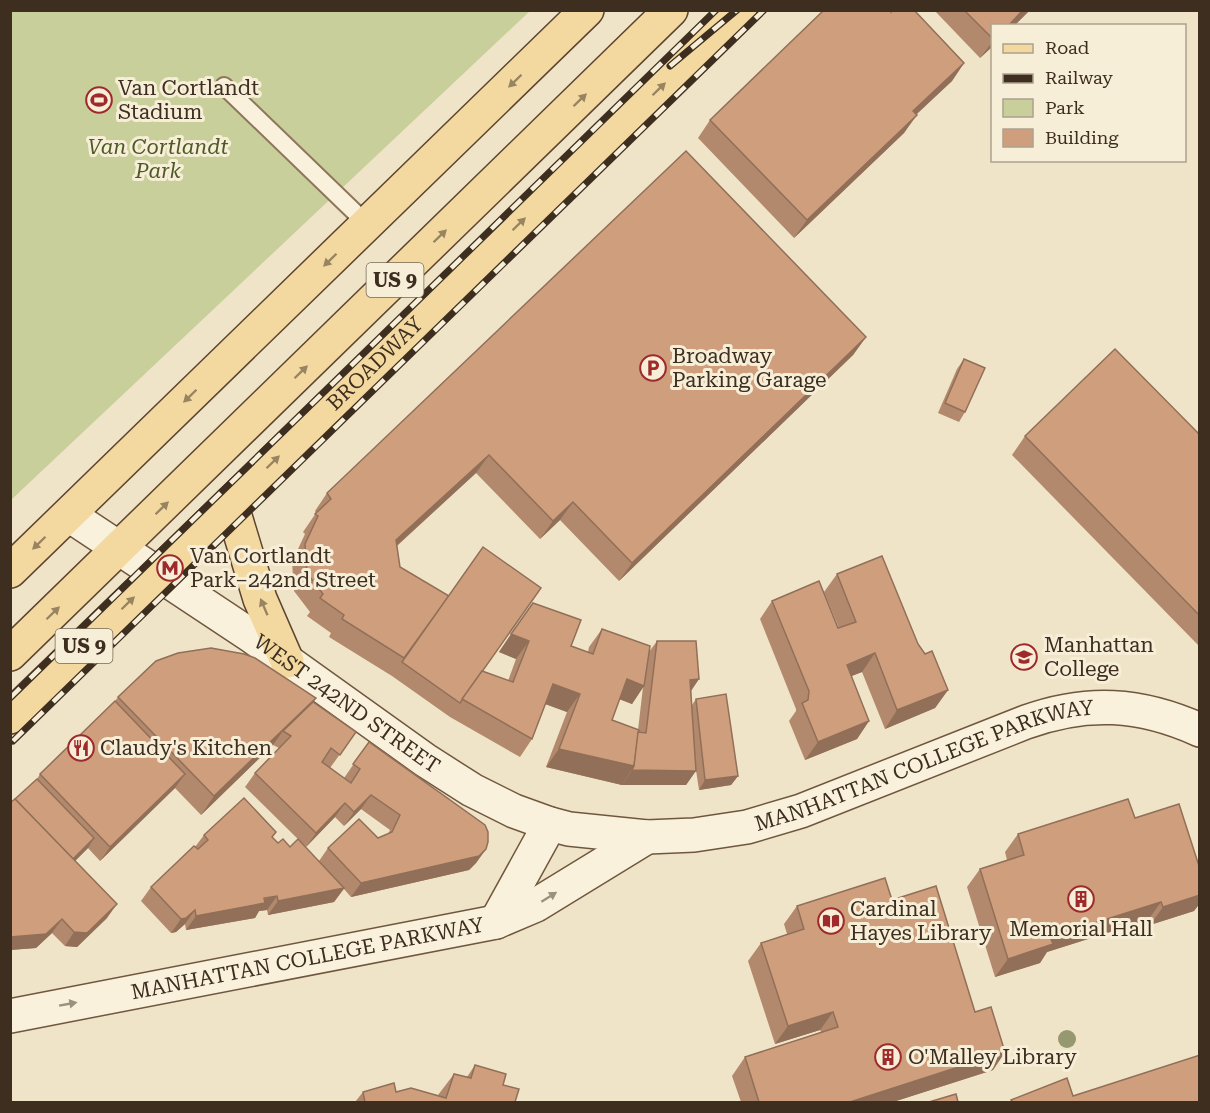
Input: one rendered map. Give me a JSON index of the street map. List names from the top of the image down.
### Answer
{
  "streets": {
    "main road": ["US 9", "BROADWAY"],
    "street": ["WEST 242ND STREET", "MANHATTAN COLLEGE PARKWAY"]
  },
  "crossings": [
    ["US 9", "WEST 242ND STREET"],
    ["BROADWAY", "WEST 242ND STREET"],
    ["WEST 242ND STREET", "MANHATTAN COLLEGE PARKWAY"]
  ],
  "one_way": ["MANHATTAN COLLEGE PARKWAY"],
  "parks": ["Van Cortlandt Park"],
  "places": {
    "sports": ["Van Cortlandt Stadium"],
    "parking": ["Broadway Parking Garage"],
    "metro station": ["Van Cortlandt Park–242nd Street"],
    "school or university": ["Manhattan College"],
    "restaurant": ["Claudy's Kitchen"],
    "building": ["Memorial Hall", "O'Malley Library"],
    "library": ["Cardinal Hayes Library"]
  },
  "legend": [
    "Road",
    "Railway",
    "Park",
    "Building"
  ]
}
